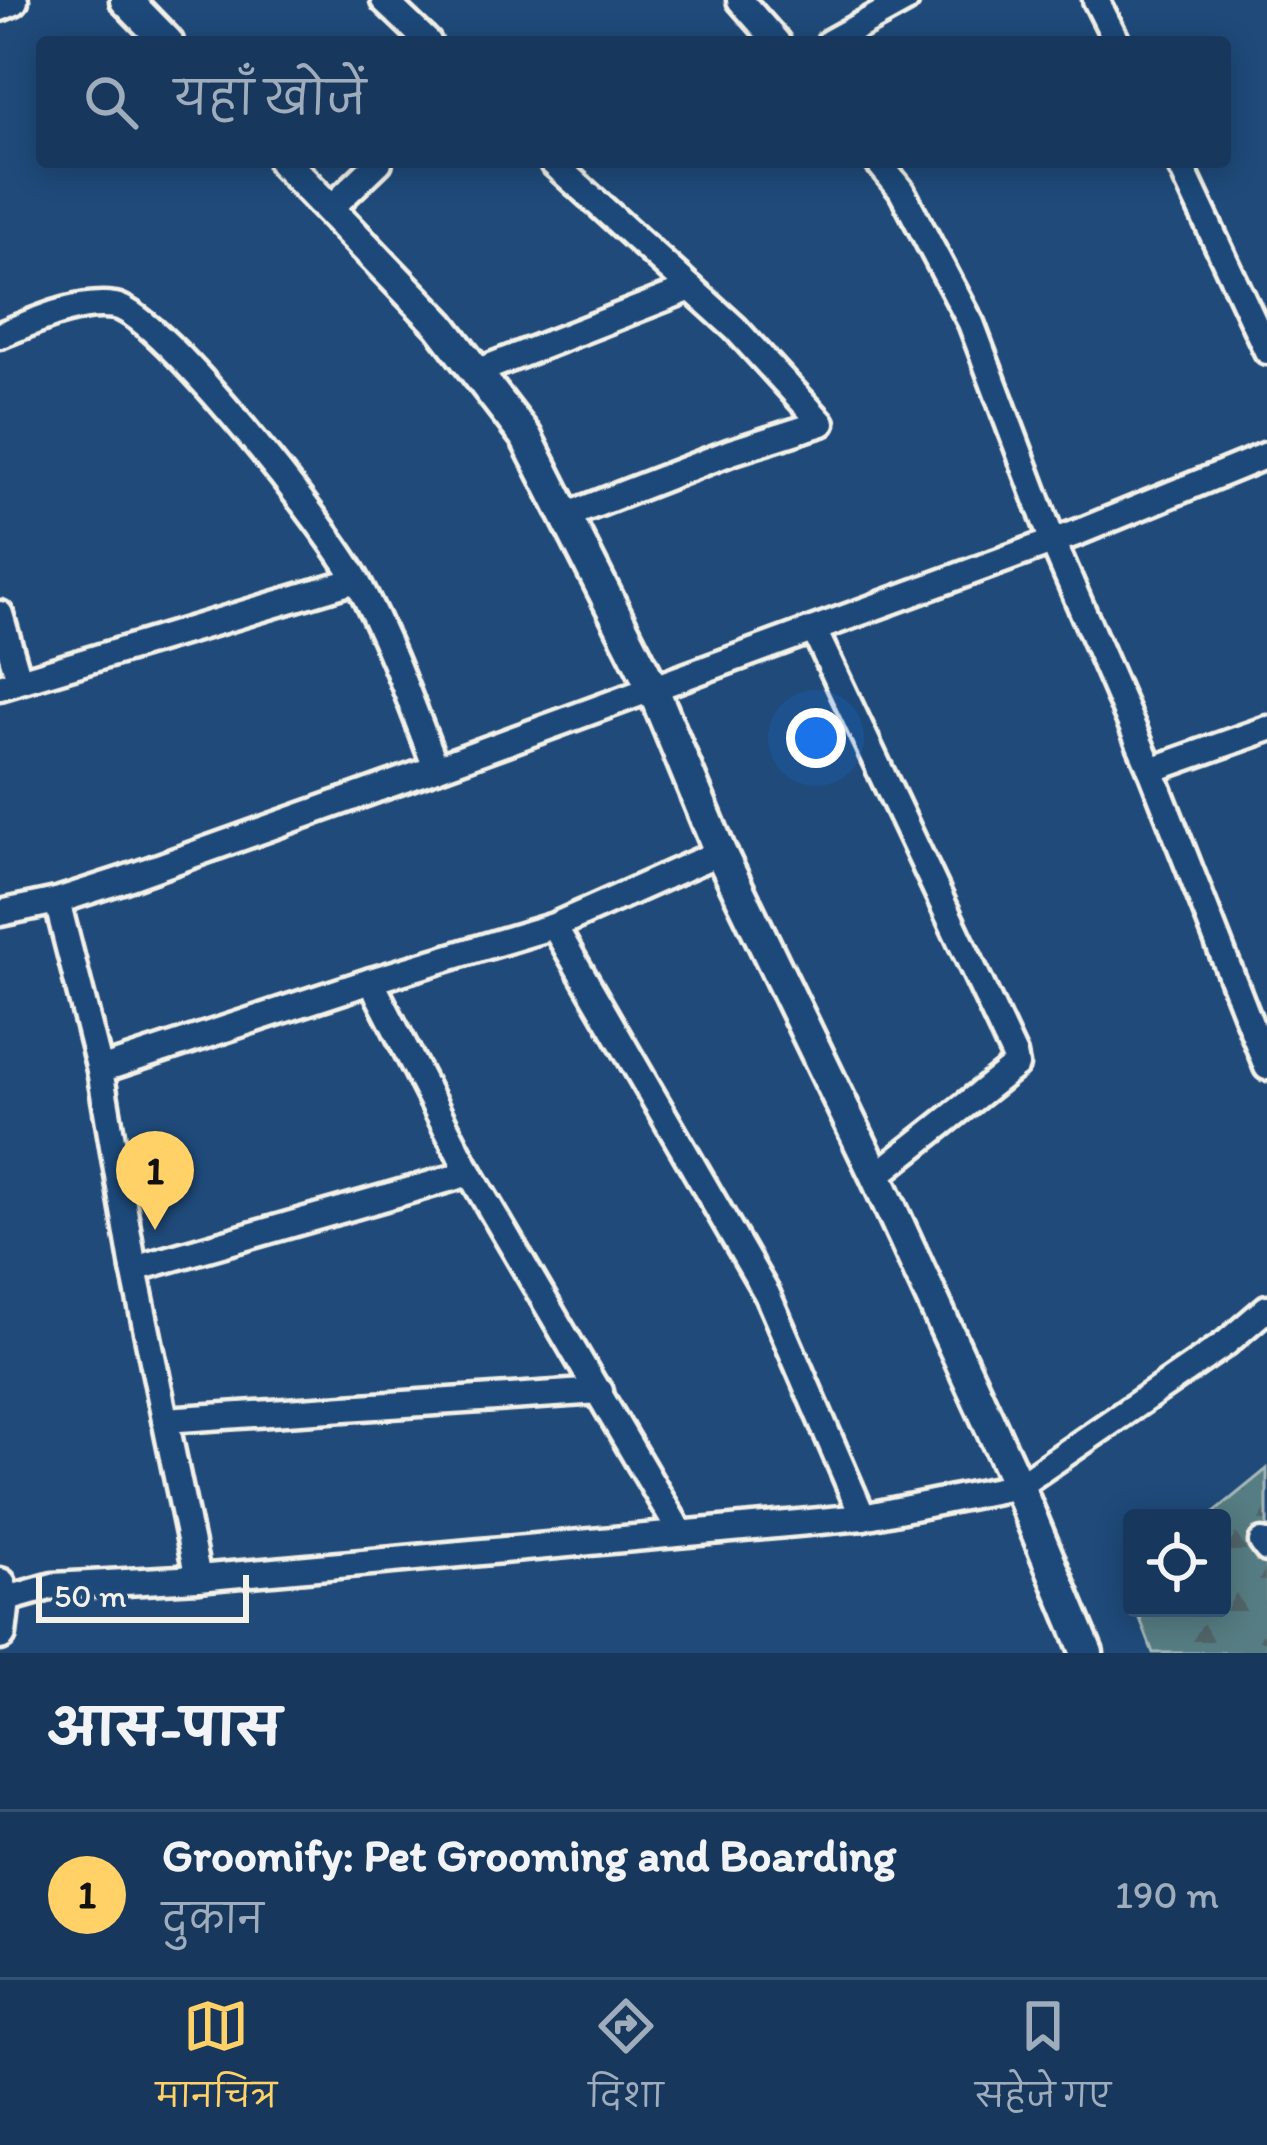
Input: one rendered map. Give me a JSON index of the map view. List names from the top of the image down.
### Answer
{
  "scale_bar": "50 m",
  "page": {
    "search": "यहाँ खोजें",
    "pins": "1",
    "scale": "50 m",
    "heading": "आस-पास",
    "list": [
      {
        "mark": "1",
        "name": "Groomify: Pet Grooming and Boarding",
        "note": "दुकान",
        "value": "190 m"
      }
    ],
    "nav": ["मानचित्र", "दिशा", "सहेजे गए"]
  }
}
